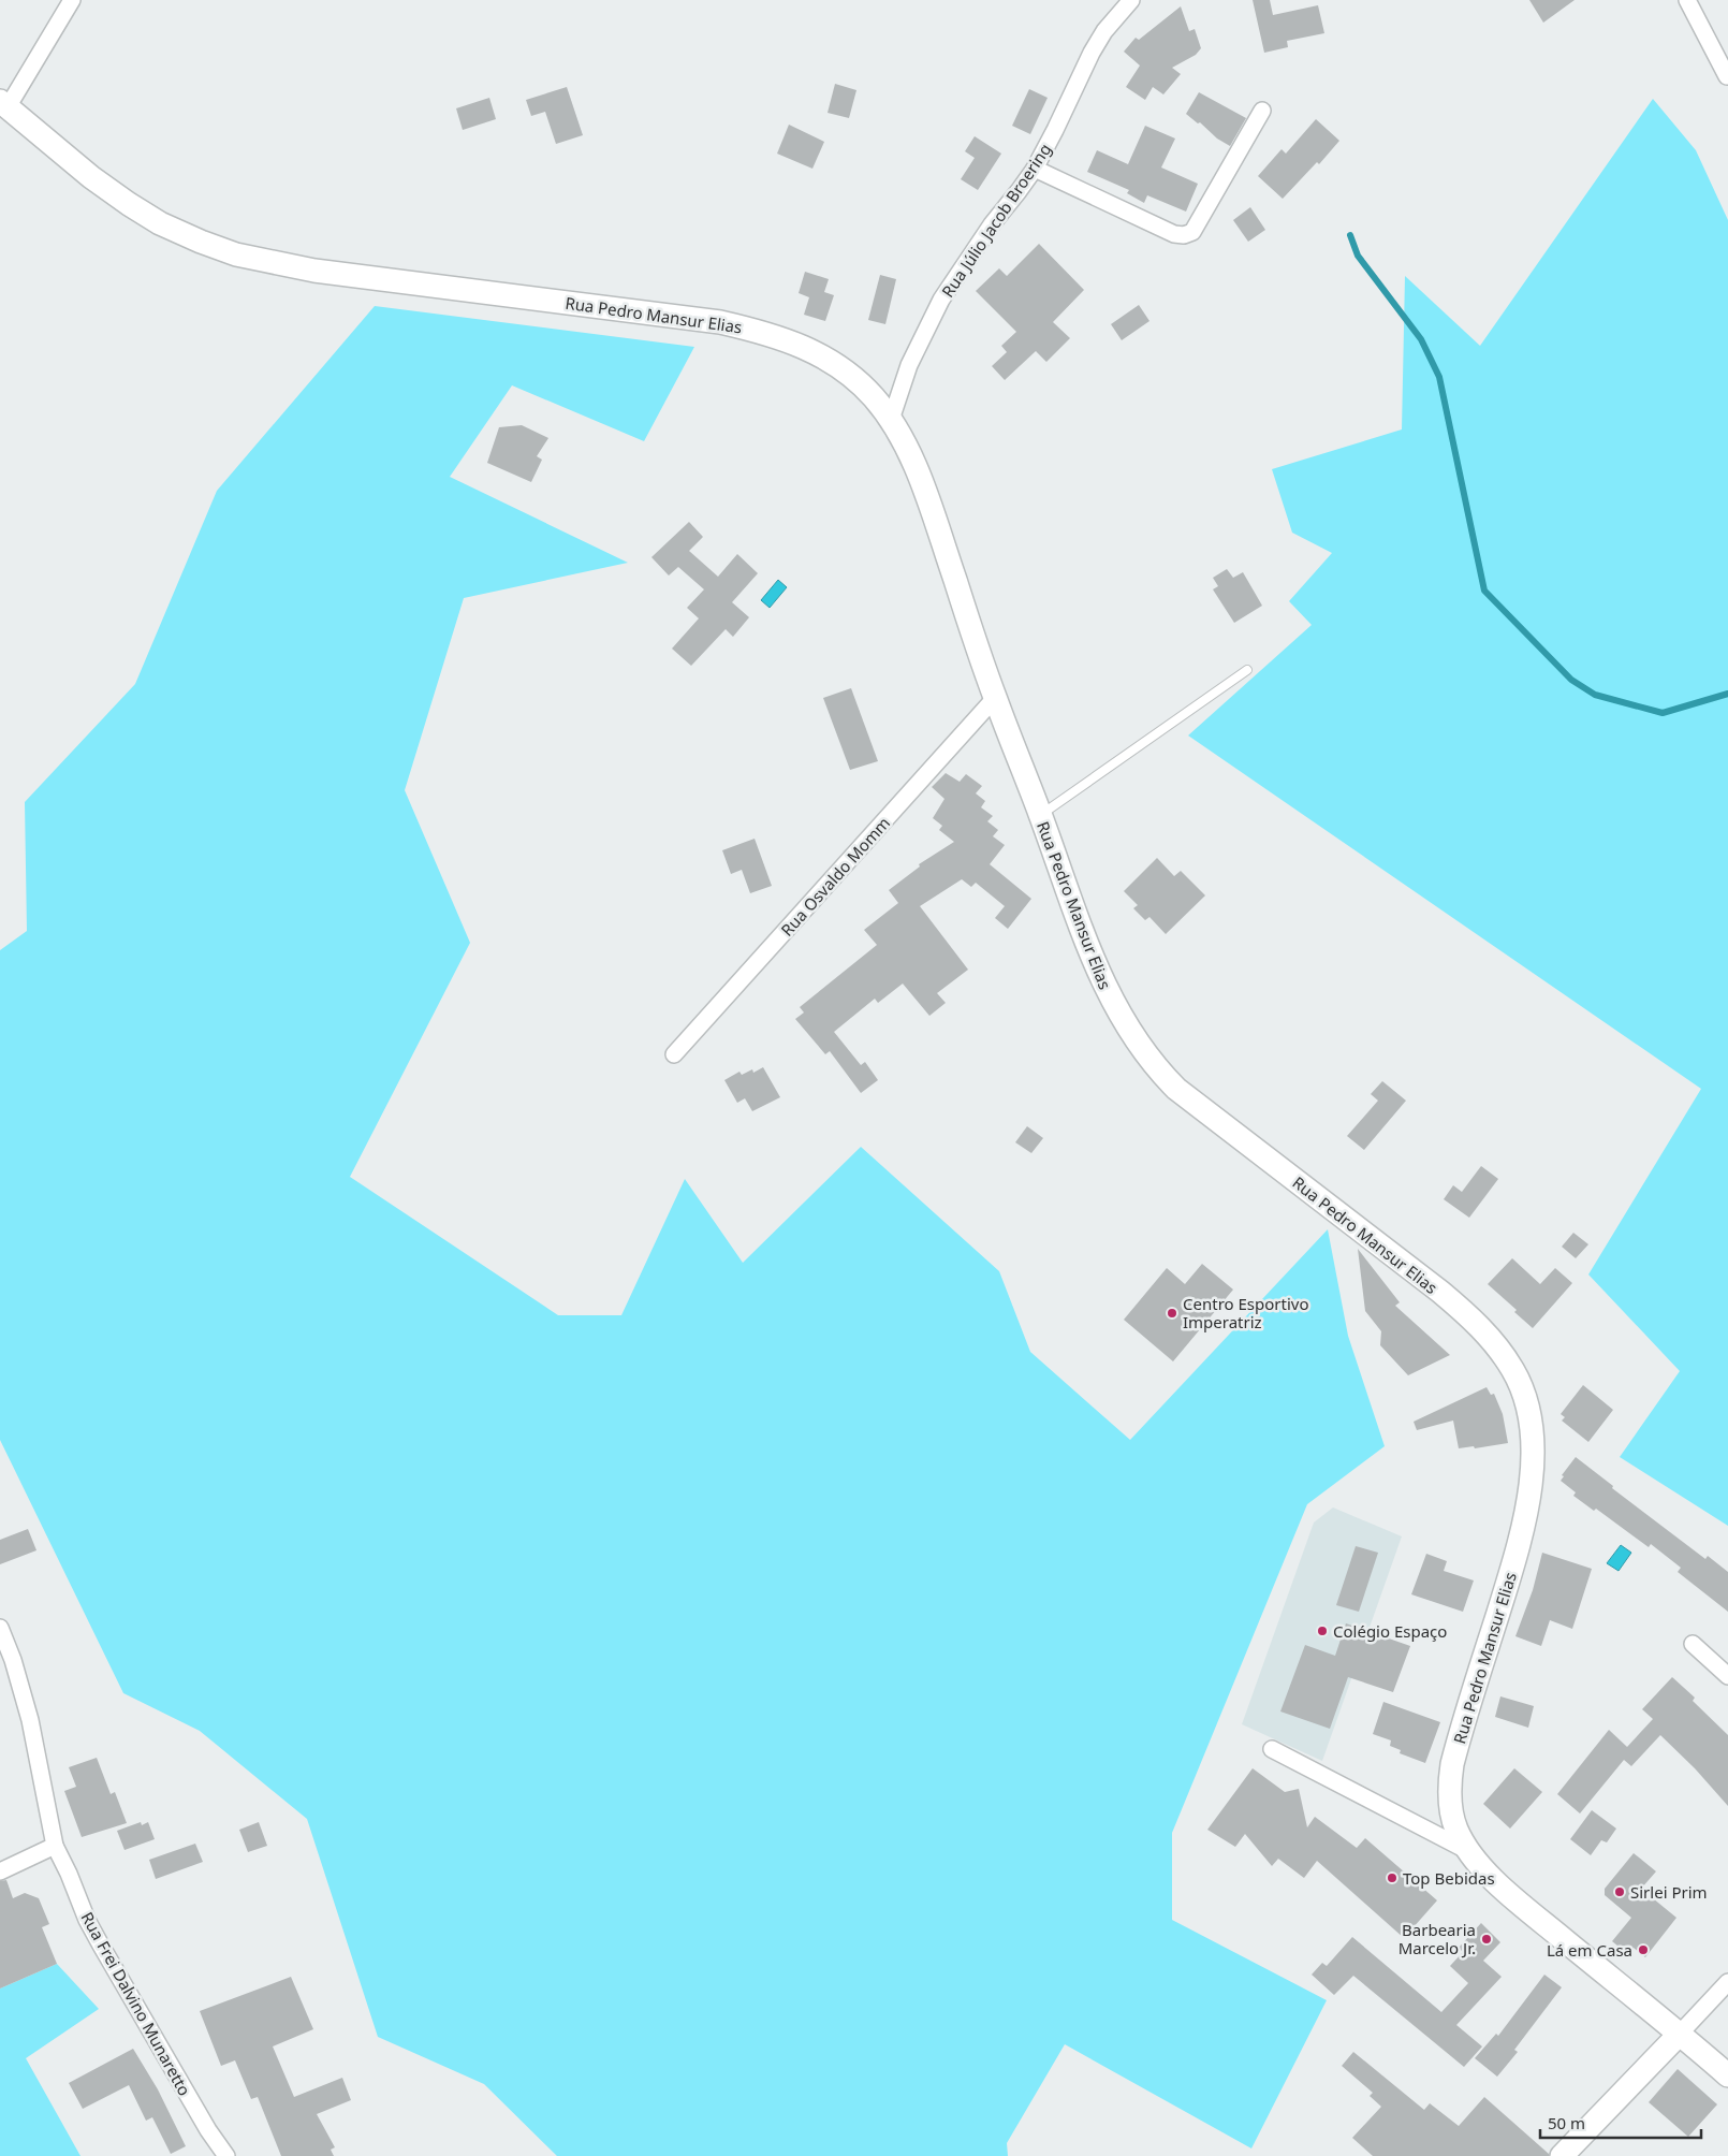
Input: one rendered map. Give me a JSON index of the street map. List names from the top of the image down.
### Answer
{
  "streets": {
    "main road": ["Rua Pedro Mansur Elias"],
    "street": ["Rua Júlio Jacob Broering", "Rua Osvaldo Momm", "Rua Frei Dalvino Munaretto"]
  },
  "crossings": [
    ["Rua Júlio Jacob Broering", "Rua Pedro Mansur Elias"],
    ["Rua Pedro Mansur Elias", "Rua Osvaldo Momm"]
  ],
  "places": [
    "Centro Esportivo Imperatriz",
    "Colégio Espaço",
    "Top Bebidas",
    "Sirlei Prim",
    "Barbearia Marcelo Jr.",
    "Lá em Casa"
  ],
  "scale_bar": "50 m"
}
